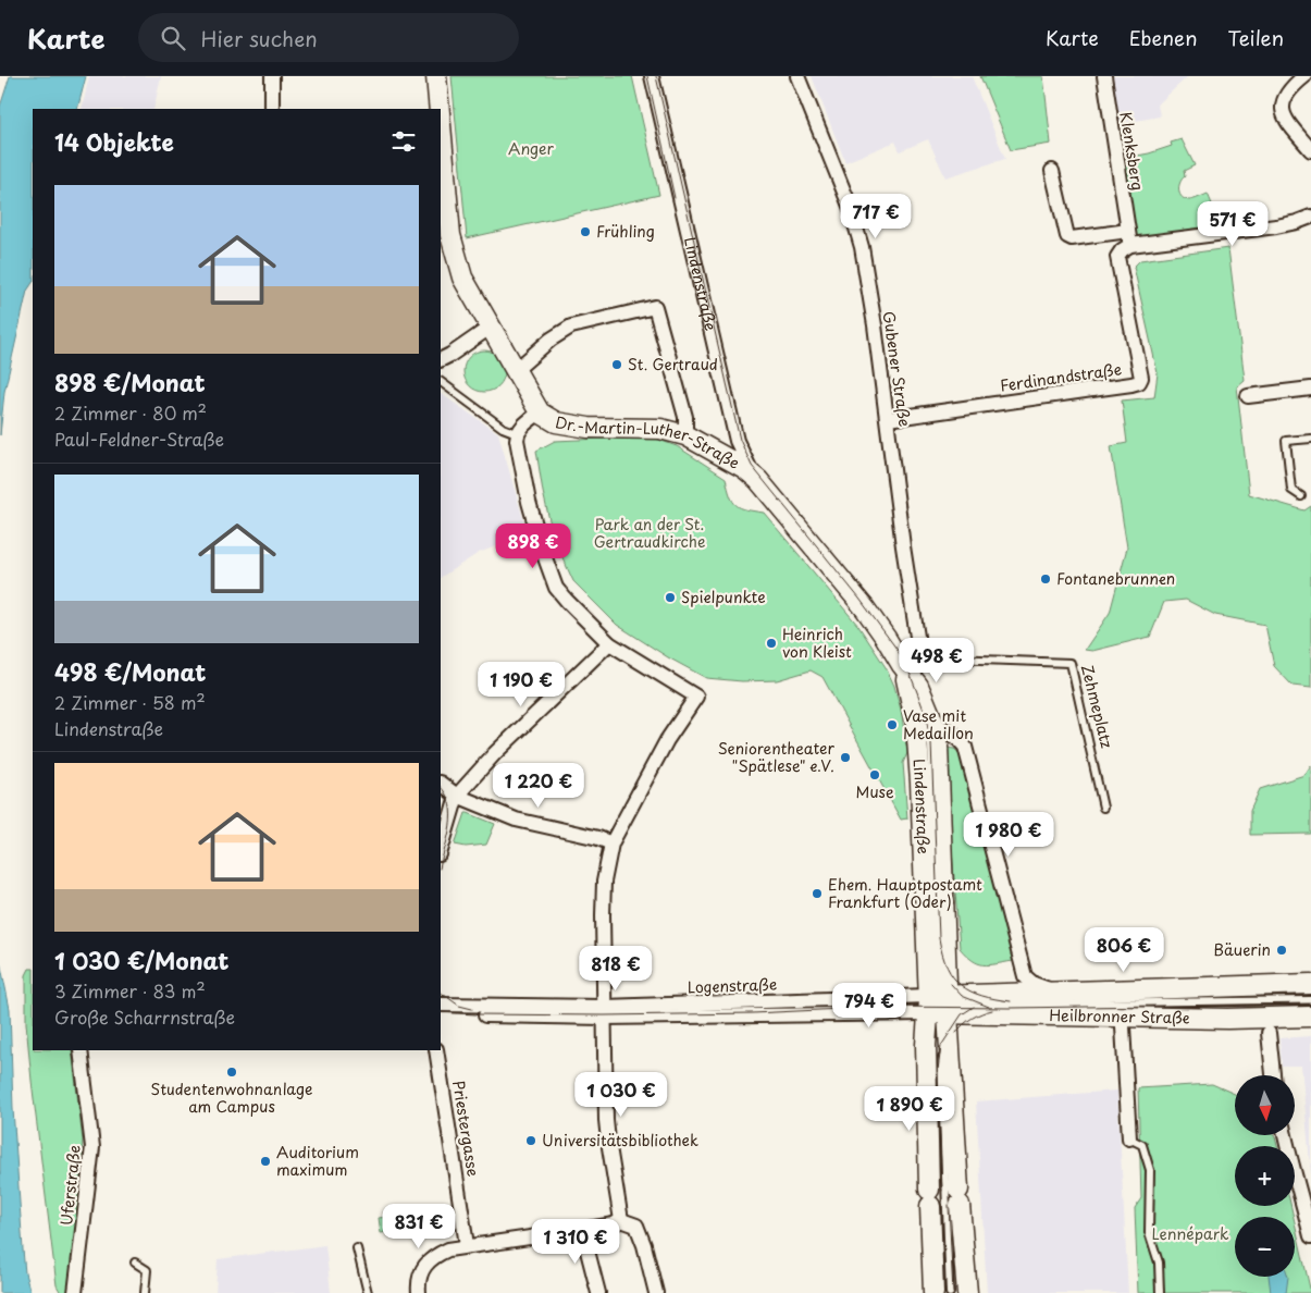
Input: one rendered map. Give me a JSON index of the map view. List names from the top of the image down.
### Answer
{
  "streets": {
    "street": [
      "Klenksberg",
      "Lindenstraße",
      "Gubener Straße",
      "Ferdinandstraße",
      "Dr.-Martin-Luther-Straße",
      "Logenstraße",
      "Heilbronner Straße",
      "Priestergasse",
      "Uferstraße"
    ],
    "lane": ["Zehmeplatz"]
  },
  "crossings": [
    ["Klenksberg", "Ferdinandstraße"],
    ["Lindenstraße", "Dr.-Martin-Luther-Straße"],
    ["Lindenstraße", "Logenstraße"],
    ["Lindenstraße", "Heilbronner Straße"],
    ["Gubener Straße", "Ferdinandstraße"],
    ["Gubener Straße", "Zehmeplatz"],
    ["Logenstraße", "Heilbronner Straße"]
  ],
  "parks": ["Anger", "Park an der St. Gertraudkirche", "Lennépark"],
  "places": [
    "Frühling",
    "St. Gertraud",
    "Fontanebrunnen",
    "Spielpunkte",
    "Heinrich von Kleist",
    "Vase mit Medaillon",
    "Seniorentheater \"Spätlese\" e.V.",
    "Muse",
    "Ehem. Hauptpostamt Frankfurt (Oder)",
    "Bäuerin",
    "Studentenwohnanlage am Campus",
    "Universitätsbibliothek",
    "Auditorium maximum"
  ],
  "north": "bottom",
  "page": {
    "header": "Karte",
    "search": "Hier suchen",
    "nav": ["Karte", "Ebenen", "Teilen"],
    "heading": "14 Objekte",
    "list": [
      {
        "name": "898 €/Monat",
        "note": "2 Zimmer · 80 m² · Paul-Feldner-Straße"
      },
      {
        "name": "498 €/Monat",
        "note": "2 Zimmer · 58 m² · Lindenstraße"
      },
      {
        "name": "1 030 €/Monat",
        "note": "3 Zimmer · 83 m² · Große Scharrnstraße"
      }
    ],
    "price": [
      "717 €",
      "571 €",
      "898 €",
      "498 €",
      "1 190 €",
      "1 220 €",
      "1 980 €",
      "806 €",
      "818 €",
      "794 €",
      "1 030 €",
      "1 890 €",
      "831 €",
      "1 310 €"
    ],
    "map_buttons": ["+", "−"]
  }
}
